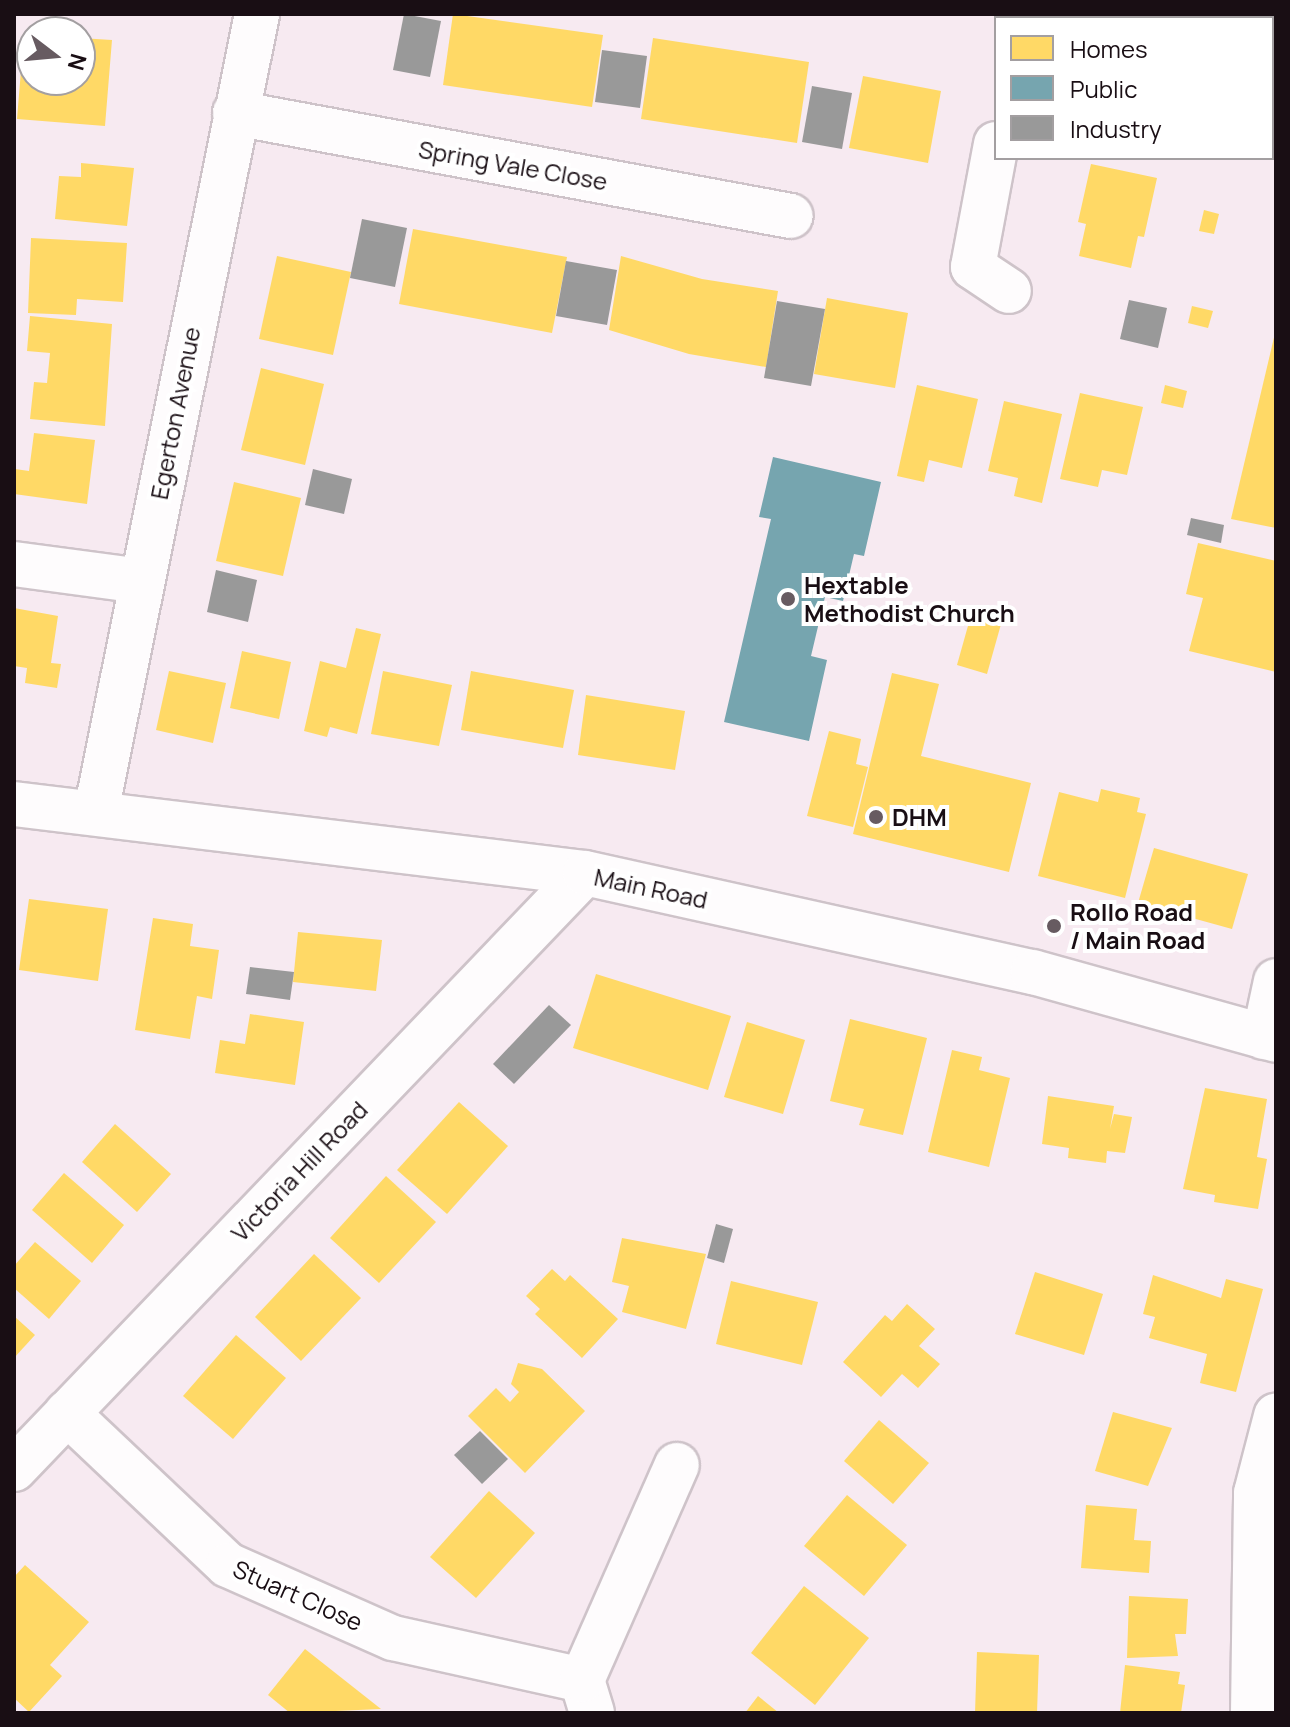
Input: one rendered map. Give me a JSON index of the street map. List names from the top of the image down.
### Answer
{
  "streets": {
    "street": [
      "Spring Vale Close",
      "Egerton Avenue",
      "Main Road",
      "Victoria Hill Road",
      "Stuart Close"
    ]
  },
  "crossings": [
    ["Spring Vale Close", "Egerton Avenue"],
    ["Egerton Avenue", "Main Road"],
    ["Main Road", "Victoria Hill Road"],
    ["Victoria Hill Road", "Stuart Close"]
  ],
  "places": ["Hextable Methodist Church", "DHM", "Rollo Road / Main Road"],
  "legend": ["Homes", "Public", "Industry"],
  "north": "right"
}
